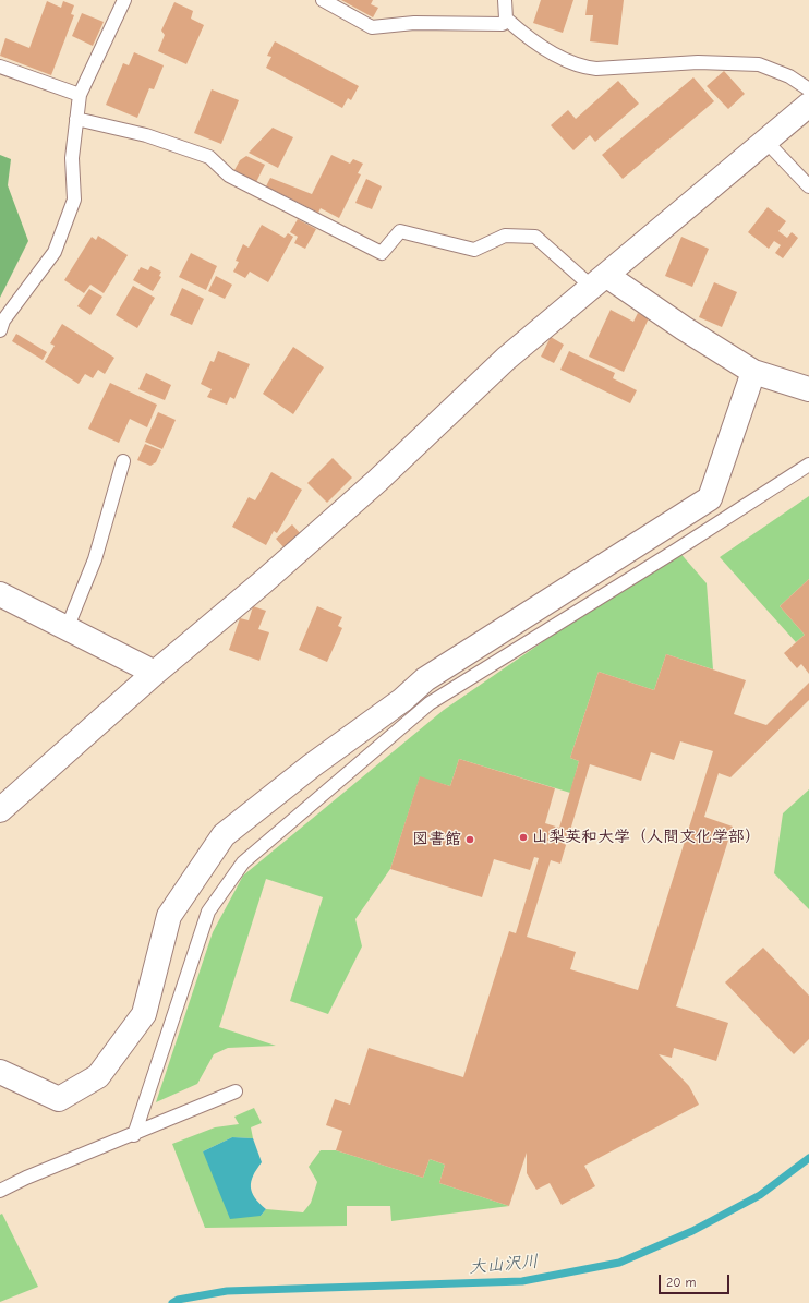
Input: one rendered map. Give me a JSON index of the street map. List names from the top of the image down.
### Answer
{
  "water": ["大山沢川"],
  "places": ["山梨英和大学（人間文化学部）", "図書館"],
  "scale_bar": "20 m"
}
